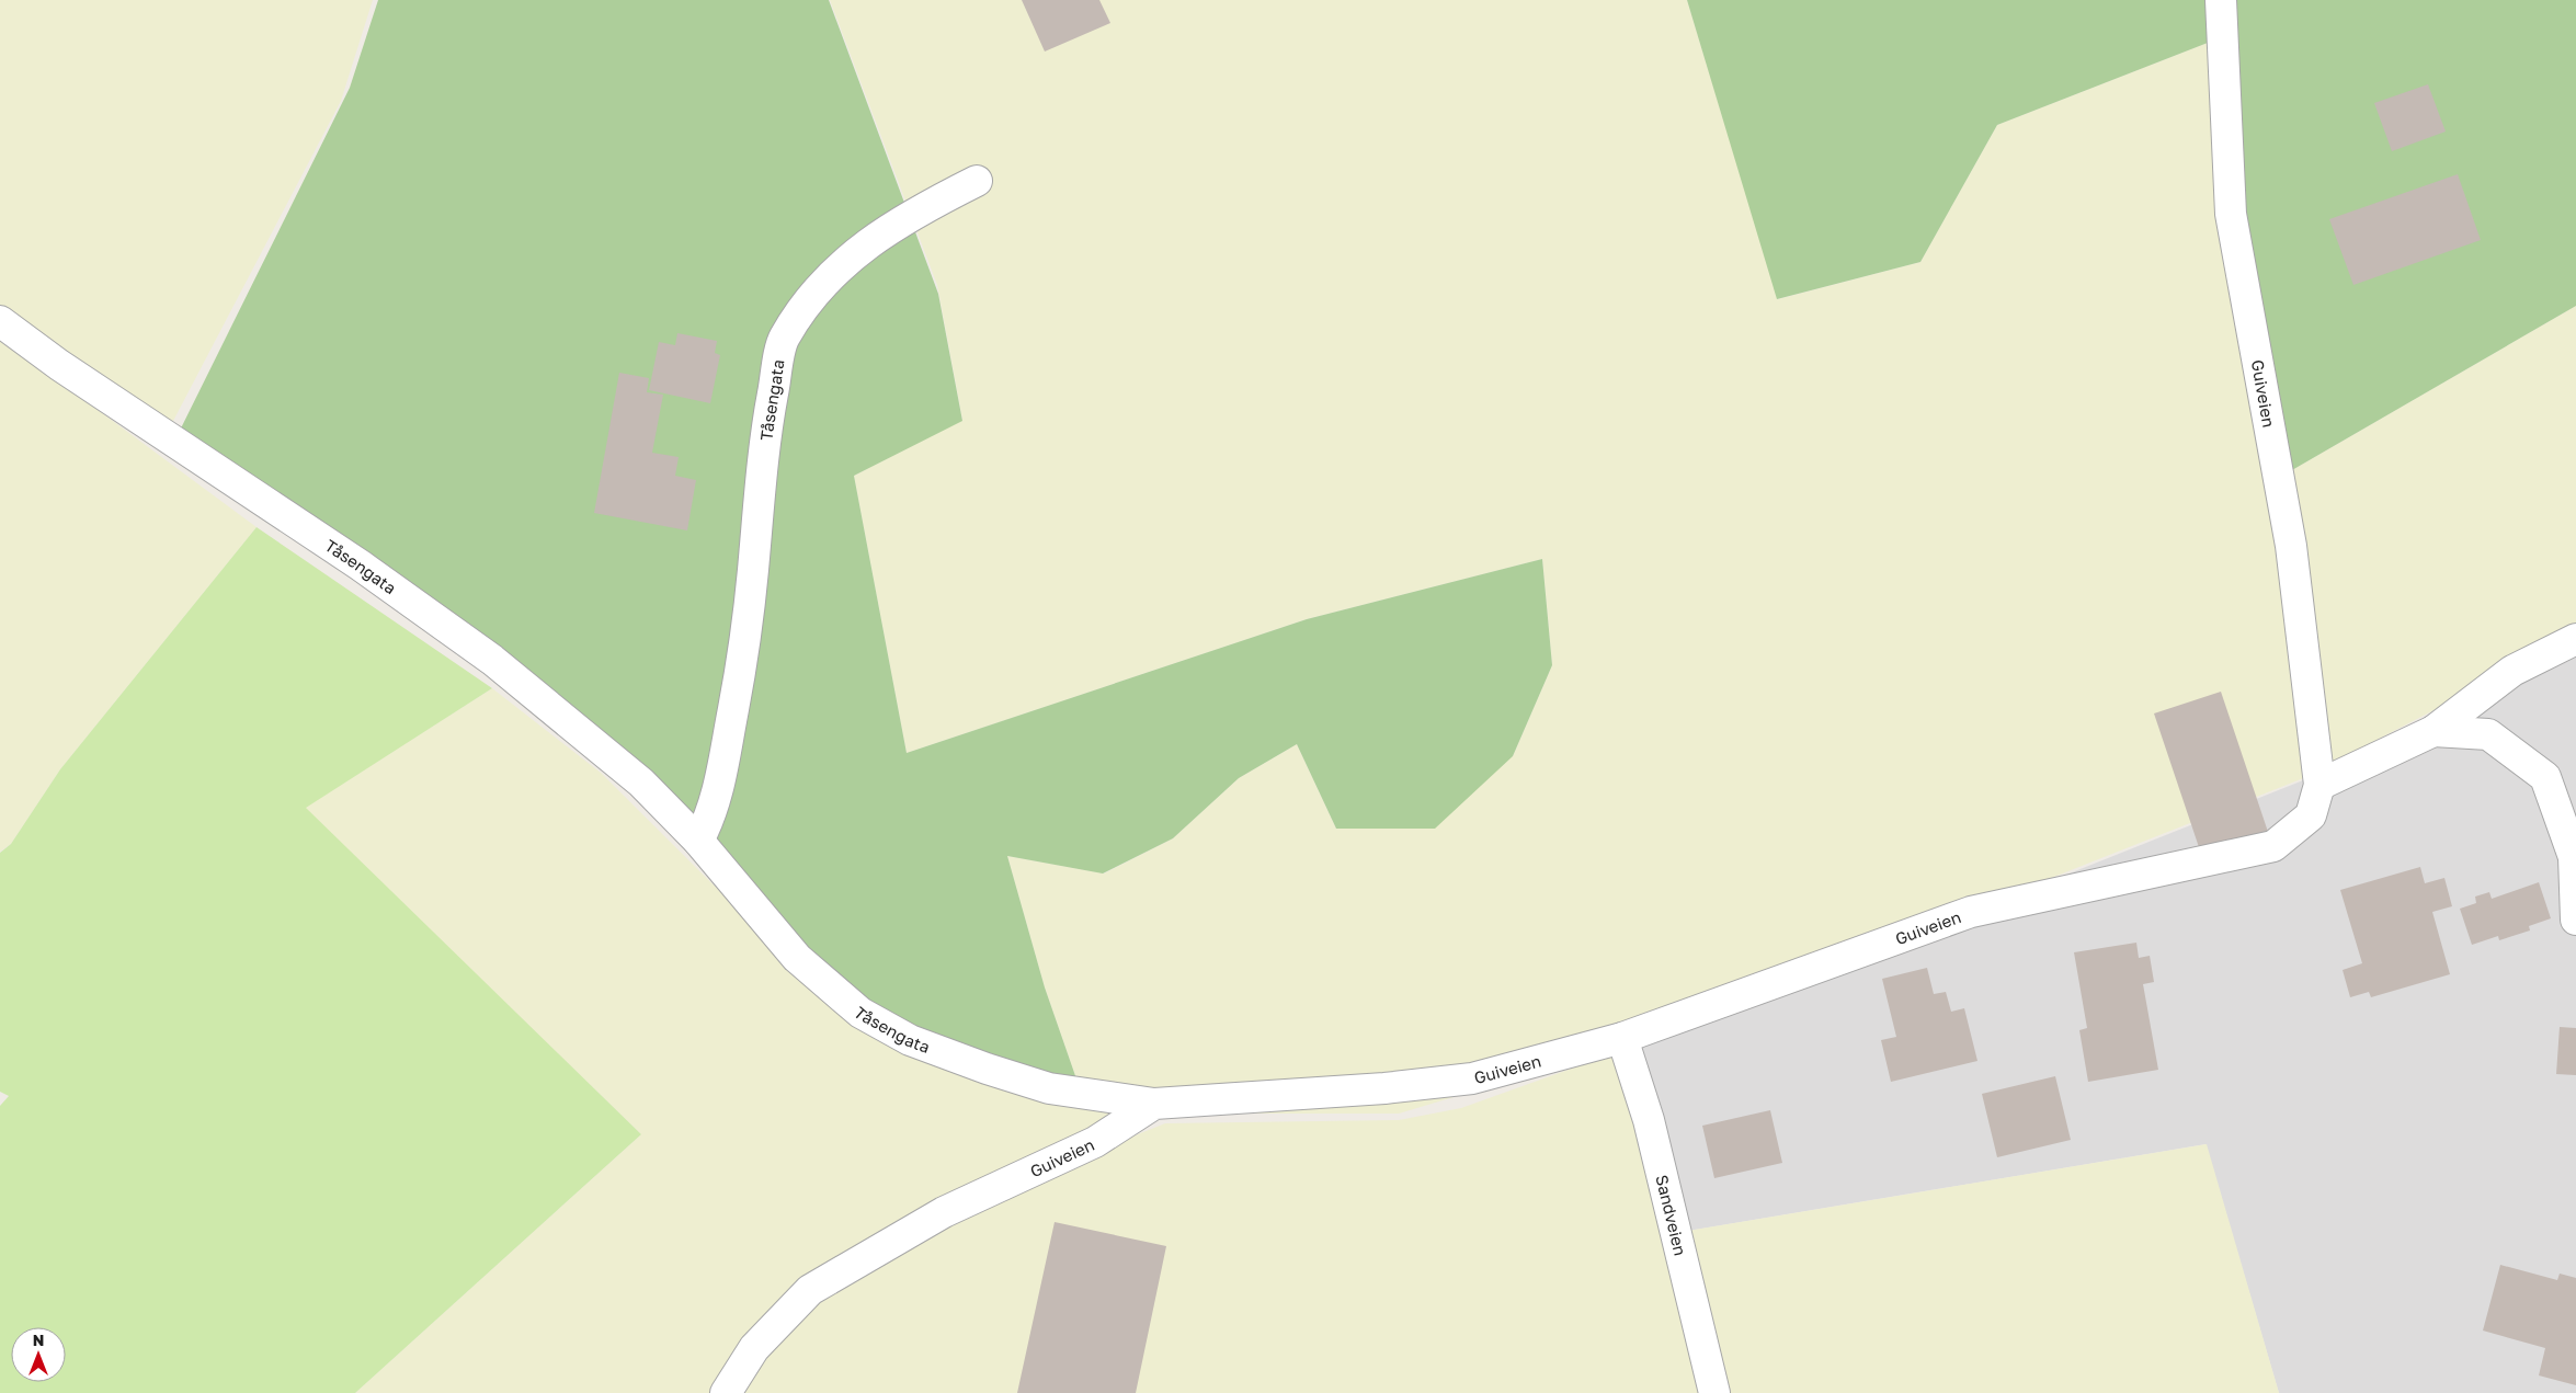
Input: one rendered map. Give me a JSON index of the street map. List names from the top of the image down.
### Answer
{
  "streets": {
    "street": ["Guiveien", "Tåsengata", "Sandveien"]
  },
  "crossings": [
    ["Guiveien", "Tåsengata"],
    ["Guiveien", "Sandveien"]
  ],
  "north": "top"
}
